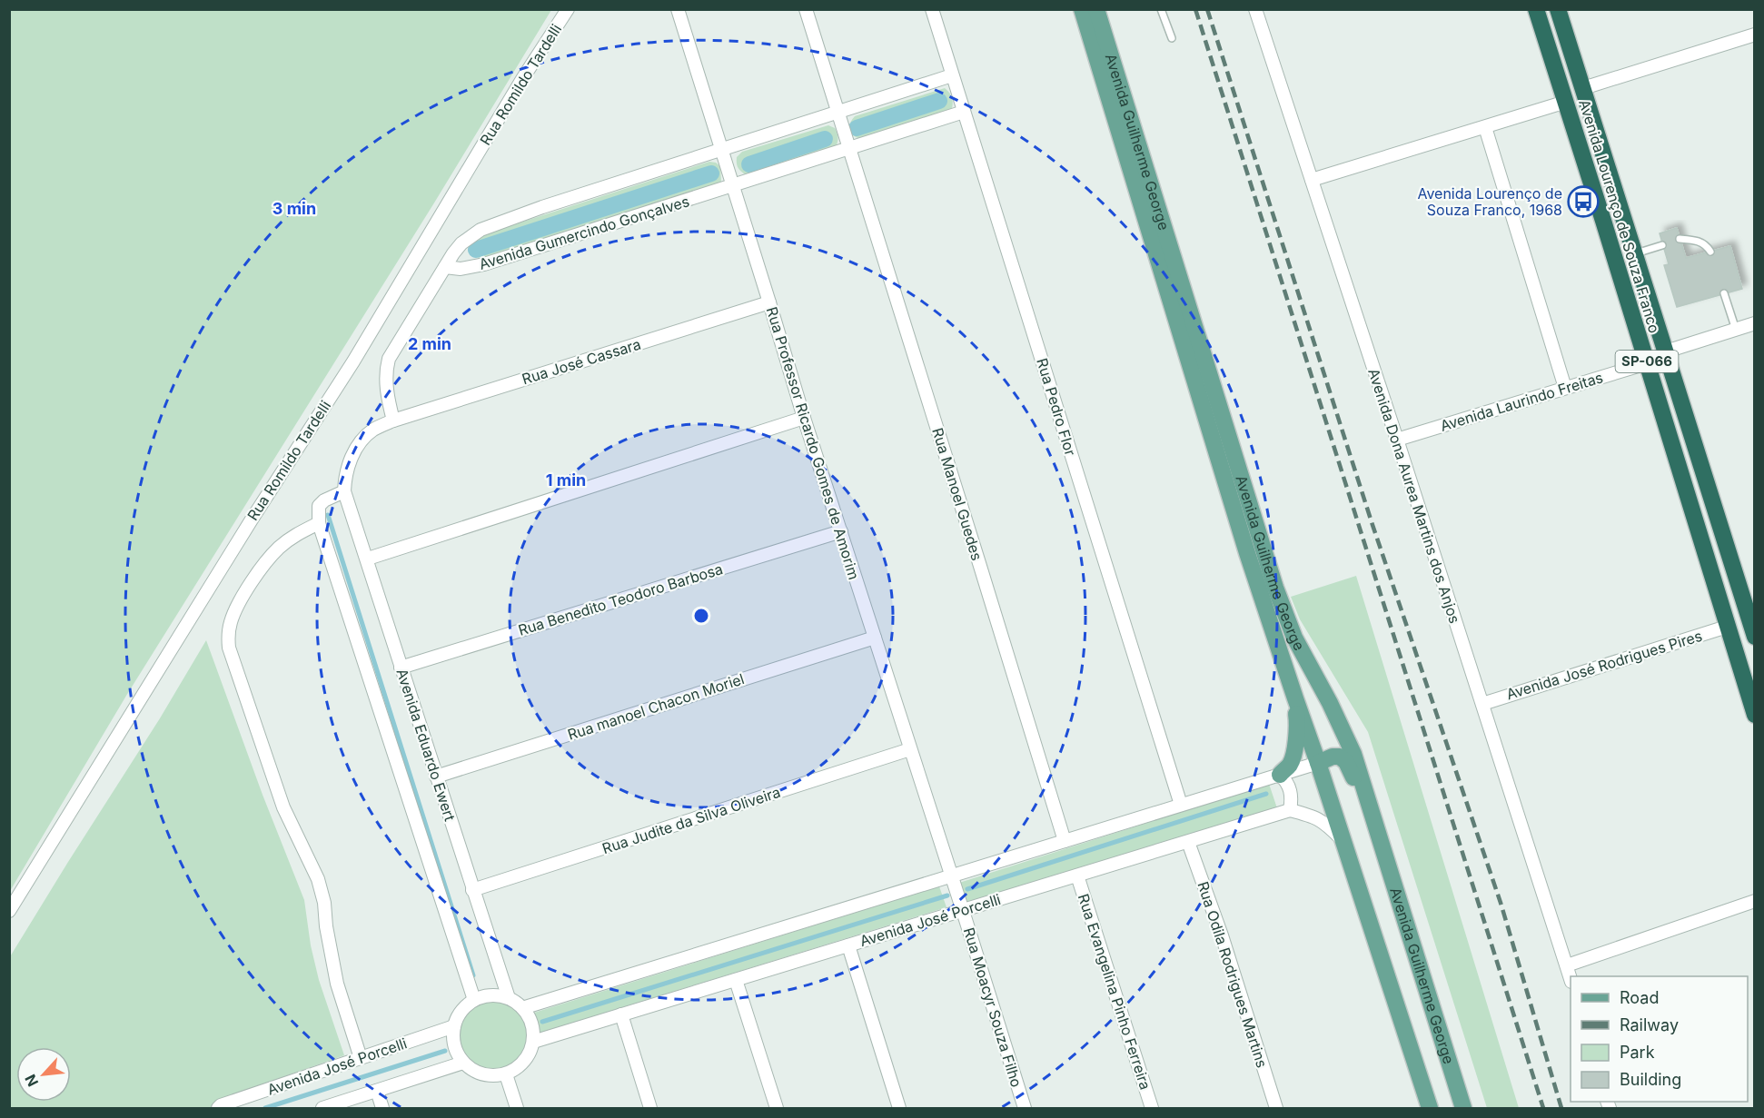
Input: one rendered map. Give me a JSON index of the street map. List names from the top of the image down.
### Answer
{
  "streets": {
    "highway": ["Avenida Lourenço de Souza Franco", "SP-066"],
    "main road": ["Avenida Guilherme George"],
    "street": [
      "Rua Romildo Tardelli",
      "Avenida Gumercindo Gonçalves",
      "Rua José Cassara",
      "Avenida Laurindo Freitas",
      "Rua Pedro Flor",
      "Rua Professor Ricardo Gomes de Amorim",
      "Rua Manoel Guedes",
      "Avenida Dona Aurea Martins dos Anjos",
      "Rua Benedito Teodoro Barbosa",
      "Avenida José Rodrigues Pires",
      "Rua manoel Chacon Moriel",
      "Avenida Eduardo Ewert",
      "Rua Judite da Silva Oliveira",
      "Avenida José Porcelli",
      "Rua Odila Rodrigues Martins",
      "Rua Evangelina Pinho Ferreira",
      "Rua Moacyr Souza Filho"
    ]
  },
  "crossings": [
    ["Avenida Lourenço de Souza Franco", "Avenida Laurindo Freitas"],
    ["Avenida Lourenço de Souza Franco", "Avenida José Rodrigues Pires"],
    ["Avenida Gumercindo Gonçalves", "Rua Pedro Flor"],
    ["Avenida Gumercindo Gonçalves", "Rua Professor Ricardo Gomes de Amorim"],
    ["Avenida Gumercindo Gonçalves", "Rua Manoel Guedes"],
    ["Rua José Cassara", "Rua Professor Ricardo Gomes de Amorim"],
    ["Rua José Cassara", "Avenida Eduardo Ewert"],
    ["Avenida Laurindo Freitas", "Avenida Dona Aurea Martins dos Anjos"],
    ["Rua Professor Ricardo Gomes de Amorim", "Rua Benedito Teodoro Barbosa"],
    ["Rua Professor Ricardo Gomes de Amorim", "Rua manoel Chacon Moriel"],
    ["Rua Professor Ricardo Gomes de Amorim", "Rua Judite da Silva Oliveira"],
    ["Rua Professor Ricardo Gomes de Amorim", "Rua Moacyr Souza Filho"],
    ["Avenida Dona Aurea Martins dos Anjos", "Avenida José Rodrigues Pires"],
    ["Rua Benedito Teodoro Barbosa", "Avenida Eduardo Ewert"],
    ["Rua manoel Chacon Moriel", "Avenida Eduardo Ewert"],
    ["Avenida Eduardo Ewert", "Rua Judite da Silva Oliveira"],
    ["Avenida Eduardo Ewert", "Avenida José Porcelli"],
    ["Avenida José Porcelli", "Rua Odila Rodrigues Martins"],
    ["Avenida José Porcelli", "Rua Evangelina Pinho Ferreira"],
    ["Avenida José Porcelli", "Rua Moacyr Souza Filho"]
  ],
  "places": {
    "bus stop": ["Avenida Lourenço de Souza Franco, 1968"]
  },
  "legend": [
    "Road",
    "Railway",
    "Park",
    "Building"
  ],
  "north": "bottom left",
  "rings": ["3 min", "2 min", "1 min"]
}
